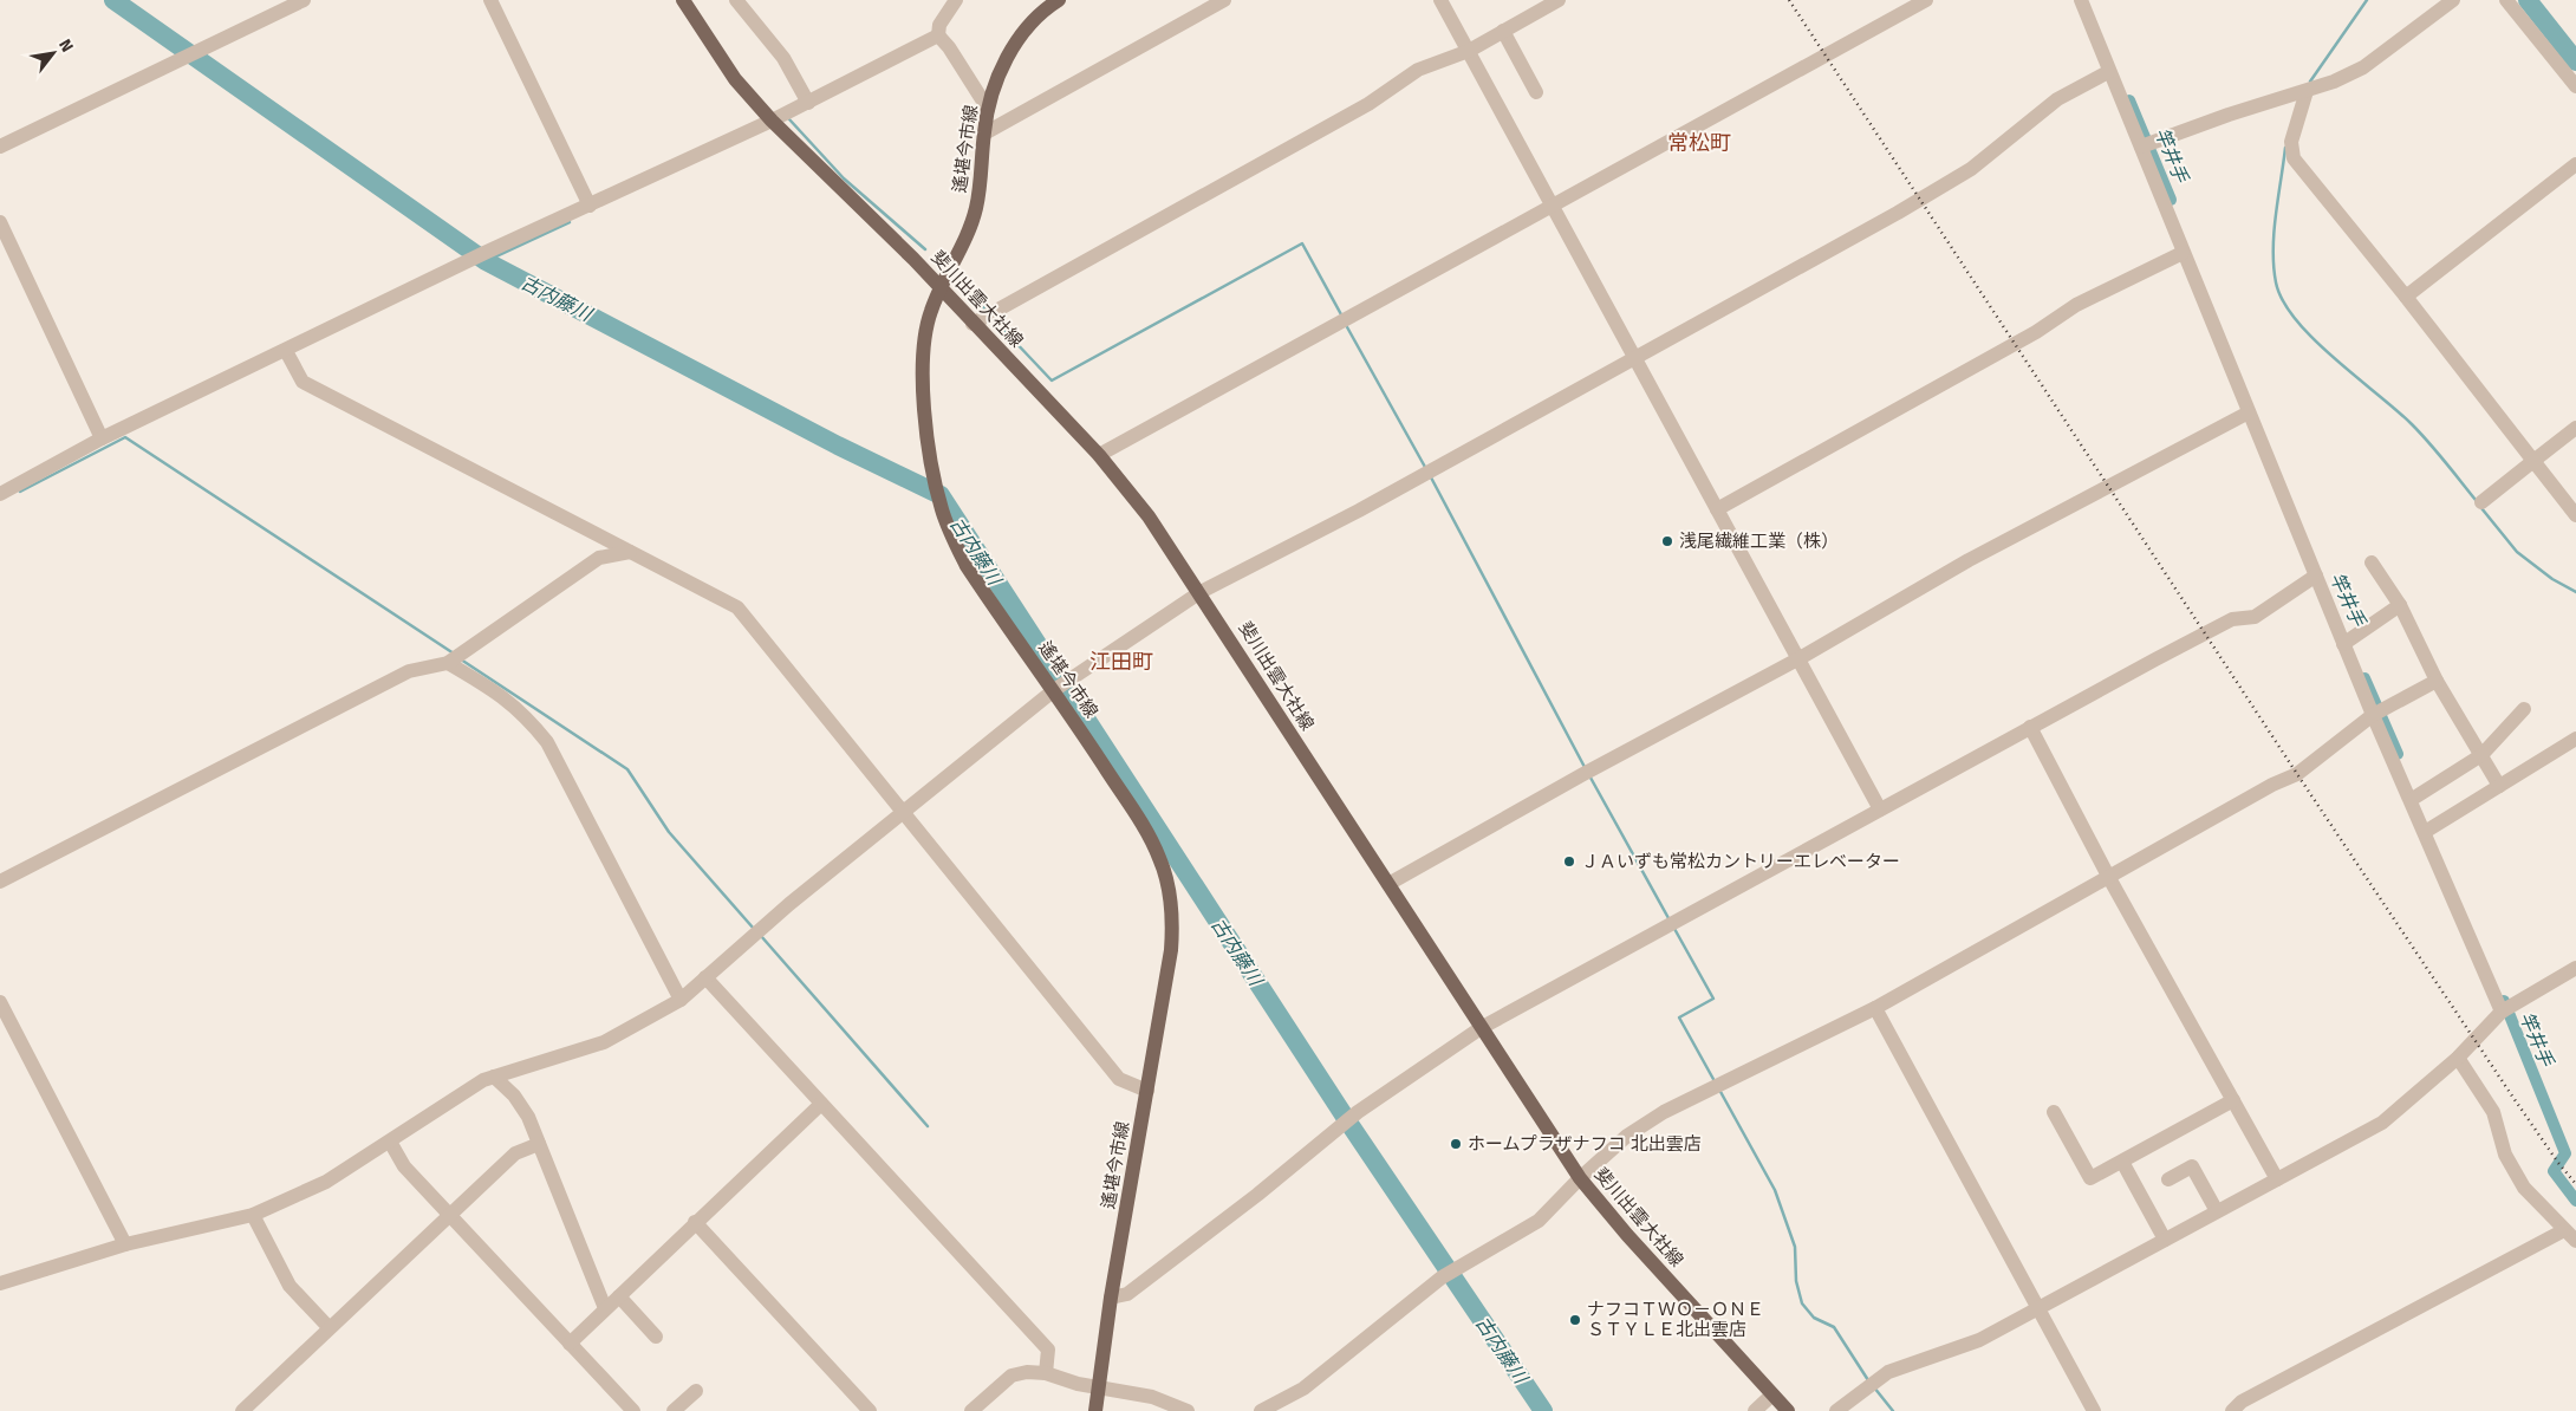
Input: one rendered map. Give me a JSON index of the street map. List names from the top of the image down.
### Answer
{
  "streets": {
    "main road": ["遙堪今市線", "斐川出雲大社線"]
  },
  "crossings": [
    ["遙堪今市線", "斐川出雲大社線"]
  ],
  "districts": ["常松町", "江田町"],
  "water": ["竿井手", "古内藤川"],
  "places": [
    "浅尾繊維工業（株）",
    "ＪＡいずも常松カントリーエレベーター",
    "ホームプラザナフコ 北出雲店",
    "ナフコＴＷＯ－ＯＮＥ ＳＴＹＬＥ北出雲店"
  ],
  "north": "top right"
}
